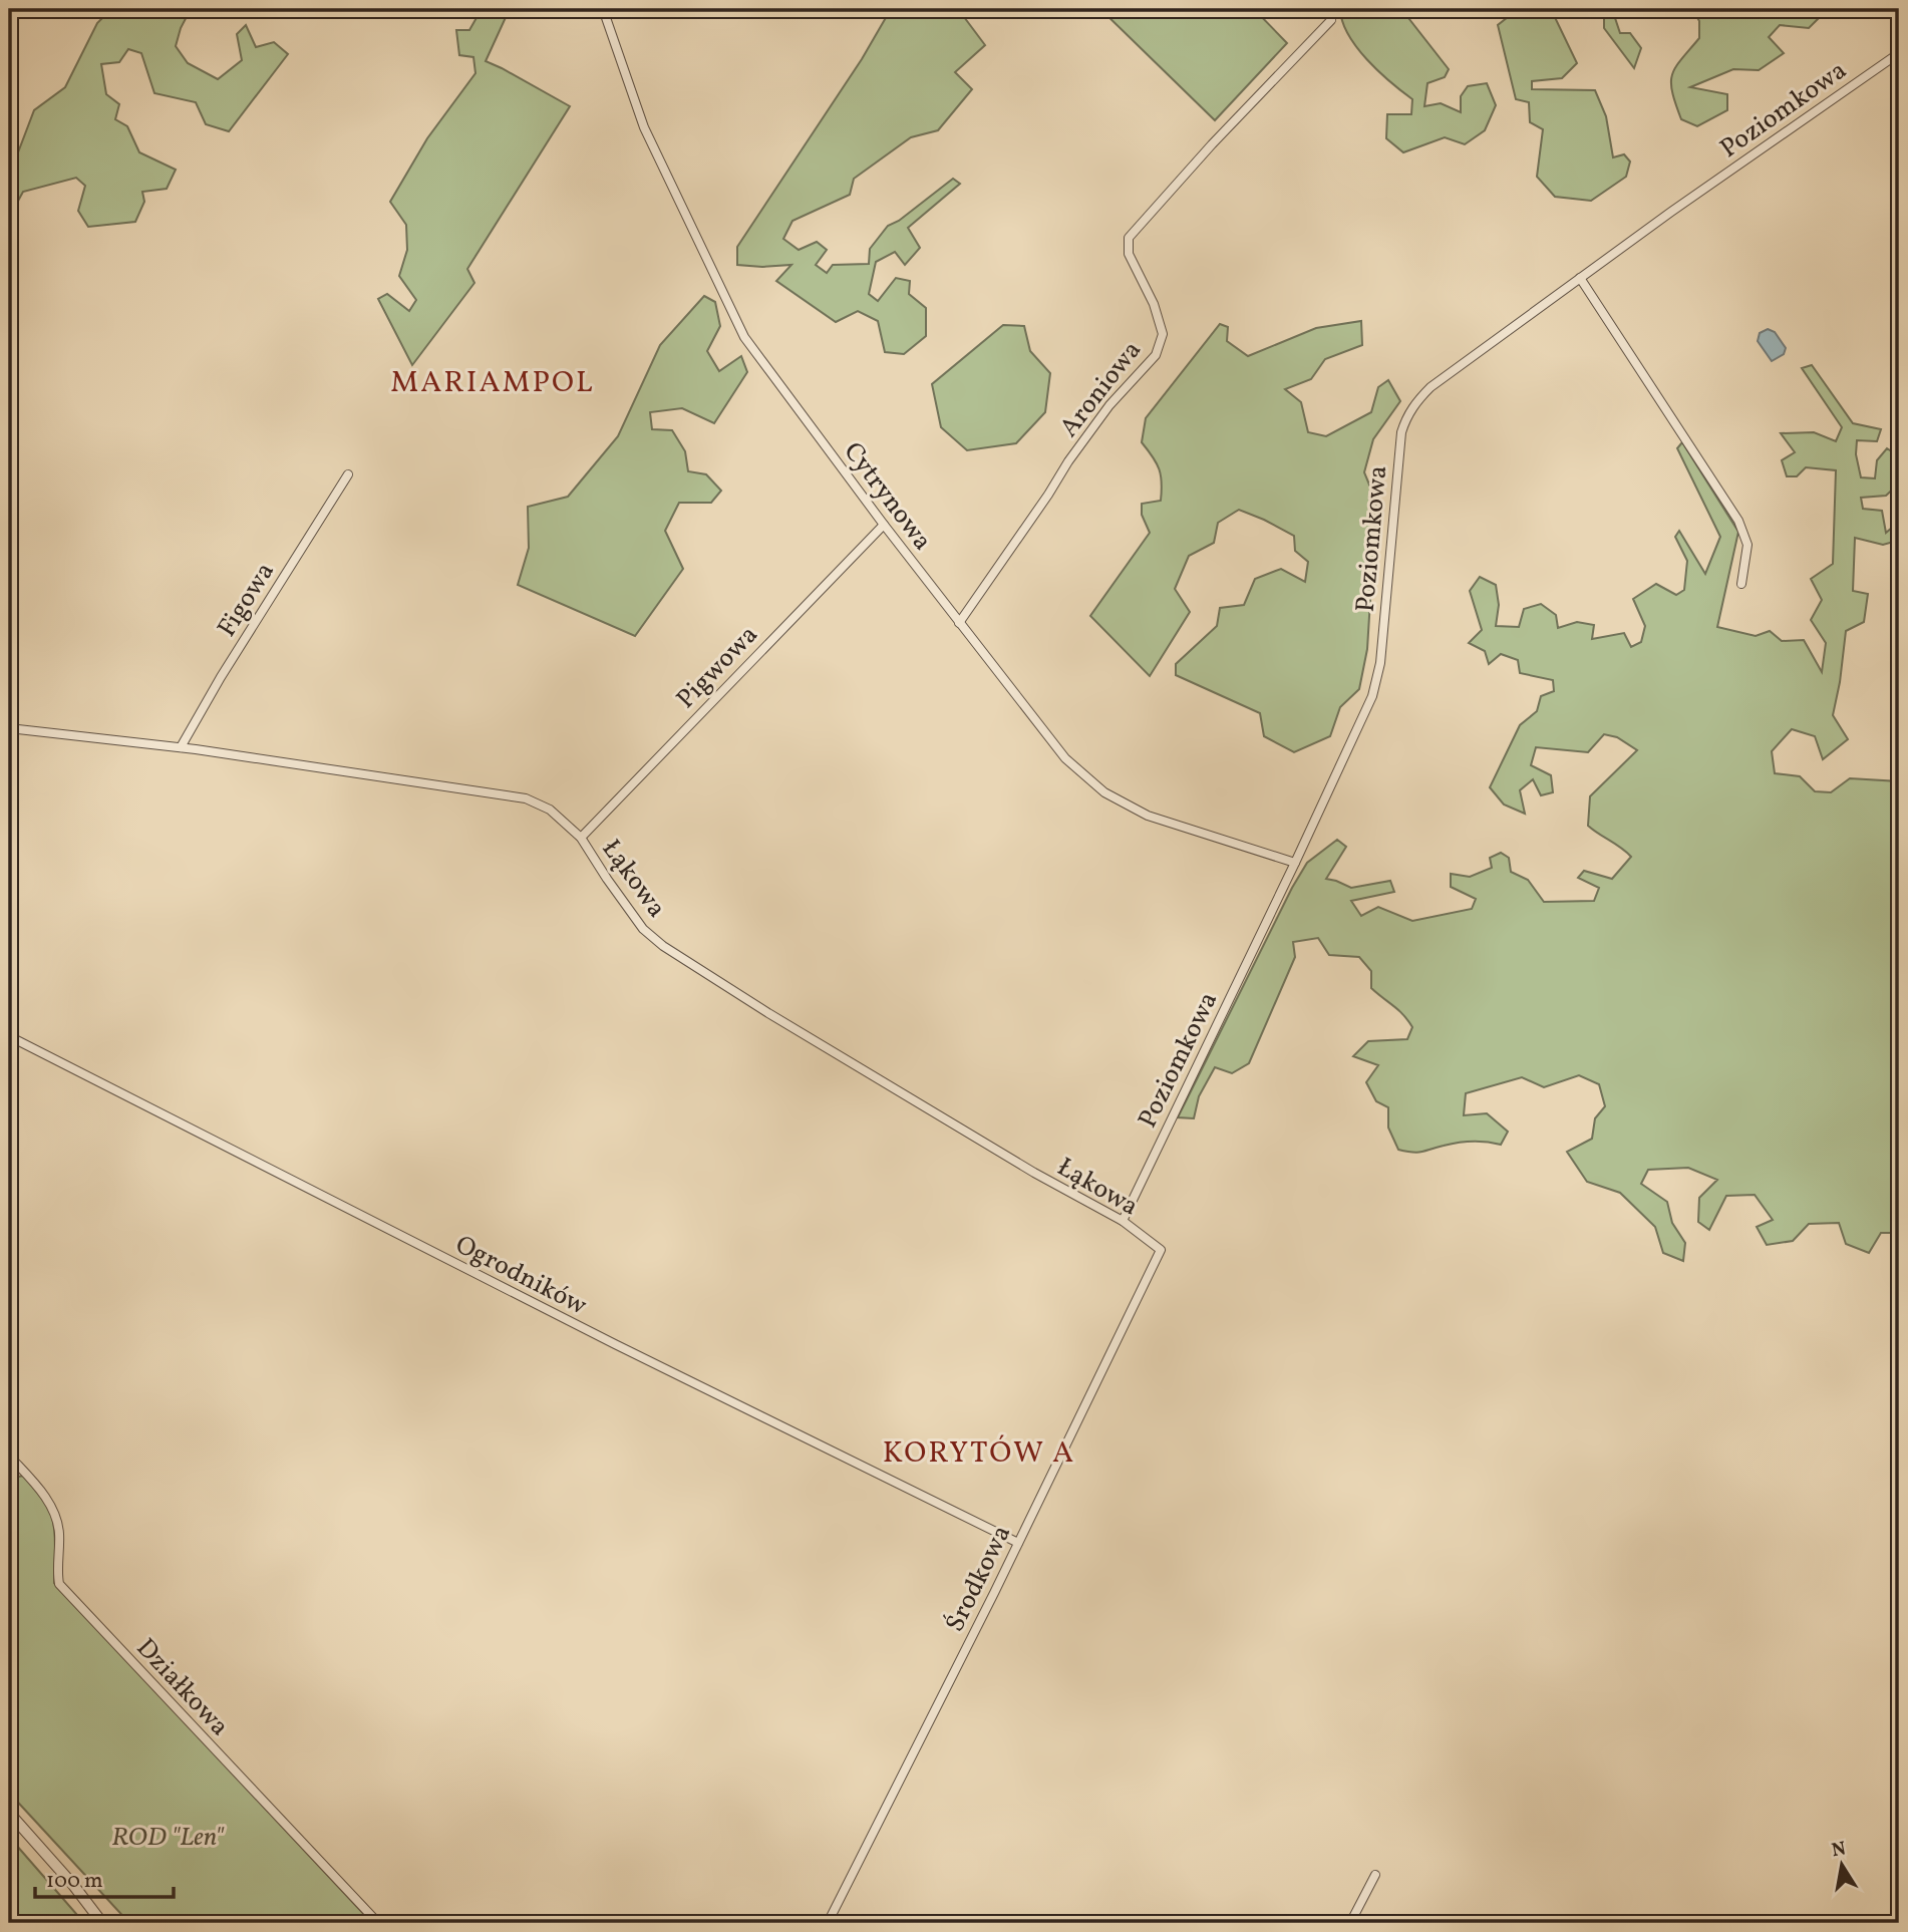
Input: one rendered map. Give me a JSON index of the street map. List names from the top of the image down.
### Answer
{
  "streets": {
    "street": [
      "Poziomkowa",
      "Aroniowa",
      "Cytrynowa",
      "Figowa",
      "Pigwowa",
      "Łąkowa",
      "Ogrodników",
      "Środkowa",
      "Działkowa"
    ]
  },
  "crossings": [
    ["Poziomkowa", "Cytrynowa"],
    ["Poziomkowa", "Łąkowa"],
    ["Aroniowa", "Cytrynowa"],
    ["Cytrynowa", "Pigwowa"],
    ["Figowa", "Łąkowa"],
    ["Pigwowa", "Łąkowa"],
    ["Łąkowa", "Środkowa"],
    ["Ogrodników", "Środkowa"]
  ],
  "districts": ["MARIAMPOL", "KORYTÓW A"],
  "parks": ["ROD \"Len\""],
  "scale_bar": "100 m",
  "north": "top"
}
